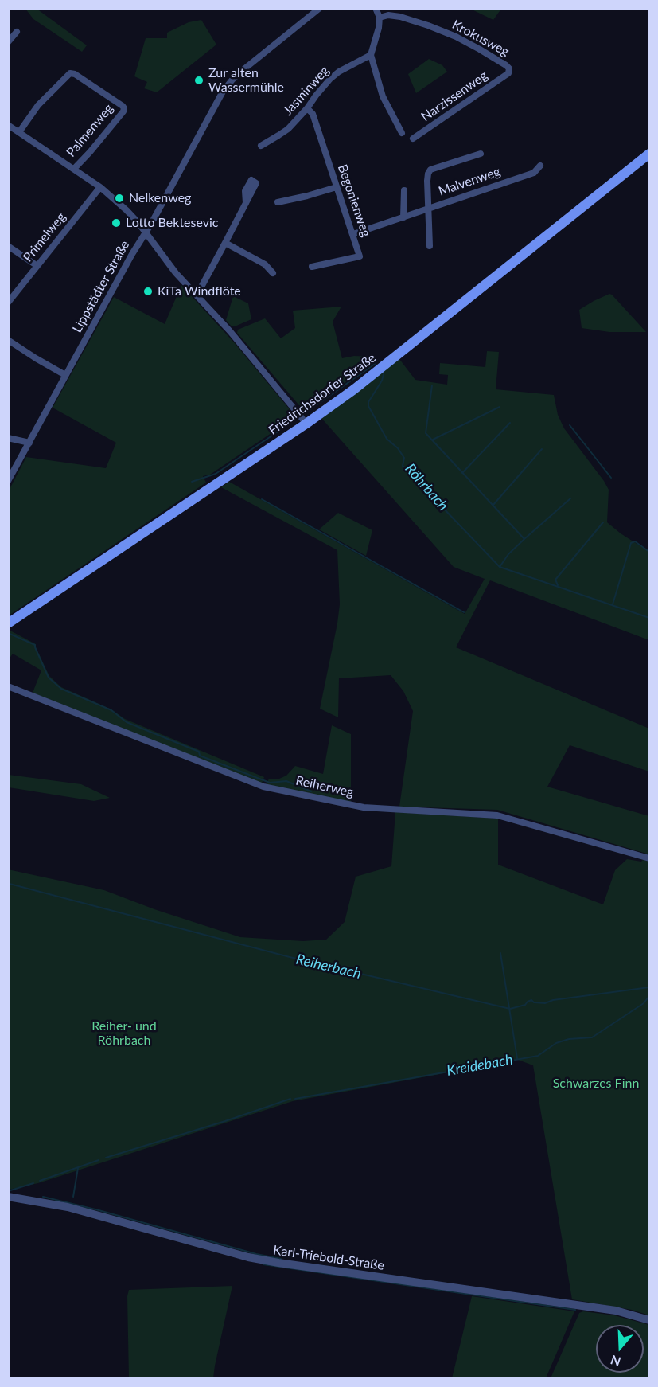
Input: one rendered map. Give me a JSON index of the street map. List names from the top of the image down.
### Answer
{
  "streets": {
    "main road": ["Friedrichsdorfer Straße"],
    "street": [
      "Krokusweg",
      "Jasminweg",
      "Narzissenweg",
      "Palmenweg",
      "Malvenweg",
      "Begonienweg",
      "Primelweg",
      "Lippstädter Straße",
      "Reiherweg",
      "Karl-Triebold-Straße"
    ]
  },
  "crossings": [
    ["Krokusweg", "Narzissenweg"],
    ["Jasminweg", "Begonienweg"],
    ["Malvenweg", "Begonienweg"]
  ],
  "water": ["Röhrbach", "Reiherbach", "Kreidebach"],
  "parks": ["Reiher- und Röhrbach", "Schwarzes Finn"],
  "places": [
    "Zur alten Wassermühle",
    "Nelkenweg",
    "Lotto Bektesevic",
    "KiTa Windflöte"
  ],
  "north": "bottom"
}
